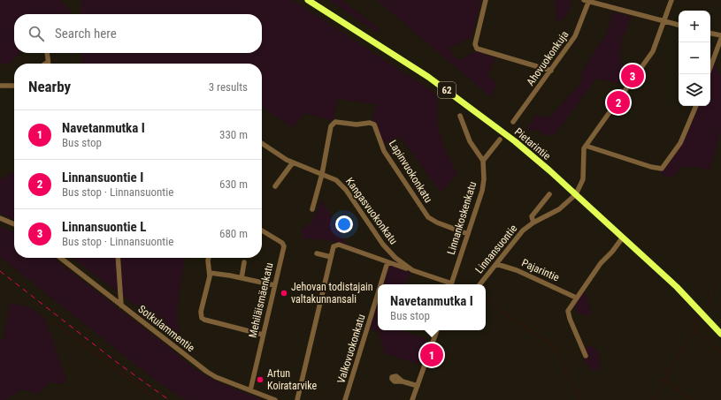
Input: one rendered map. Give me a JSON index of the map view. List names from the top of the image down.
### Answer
{
  "streets": {
    "main road": ["62", "Pietarintie"],
    "street": [
      "Ahovuokonkuja",
      "Lapinvuokonkatu",
      "Kangasvuokonkatu",
      "Linnankoskenkatu",
      "Linnansuontie",
      "Pajarintie",
      "Mehiläismäenkatu",
      "Sotkulammentie",
      "Valkovuokonkatu"
    ]
  },
  "crossings": [
    ["Pietarintie", "Linnansuontie"],
    ["Lapinvuokonkatu", "Kangasvuokonkatu"],
    ["Lapinvuokonkatu", "Linnankoskenkatu"],
    ["Linnansuontie", "Pajarintie"],
    ["Mehiläismäenkatu", "Sotkulammentie"]
  ],
  "places": ["Jehovan todistajain valtakunnansali", "Artun Koiratarvike"],
  "page": {
    "map_buttons": ["+", "−"],
    "search": "Search here",
    "pins": ["3", "2", "1"],
    "heading": ["Nearby", "3 results"],
    "list": [
      {
        "mark": "1",
        "name": "Navetanmutka I",
        "note": "Bus stop",
        "value": "330 m"
      },
      {
        "mark": "2",
        "name": "Linnansuontie I",
        "note": "Bus stop · Linnansuontie",
        "value": "630 m"
      },
      {
        "mark": "3",
        "name": "Linnansuontie L",
        "note": "Bus stop · Linnansuontie",
        "value": "680 m"
      }
    ],
    "popup": ["Navetanmutka I", "Bus stop"]
  }
}
